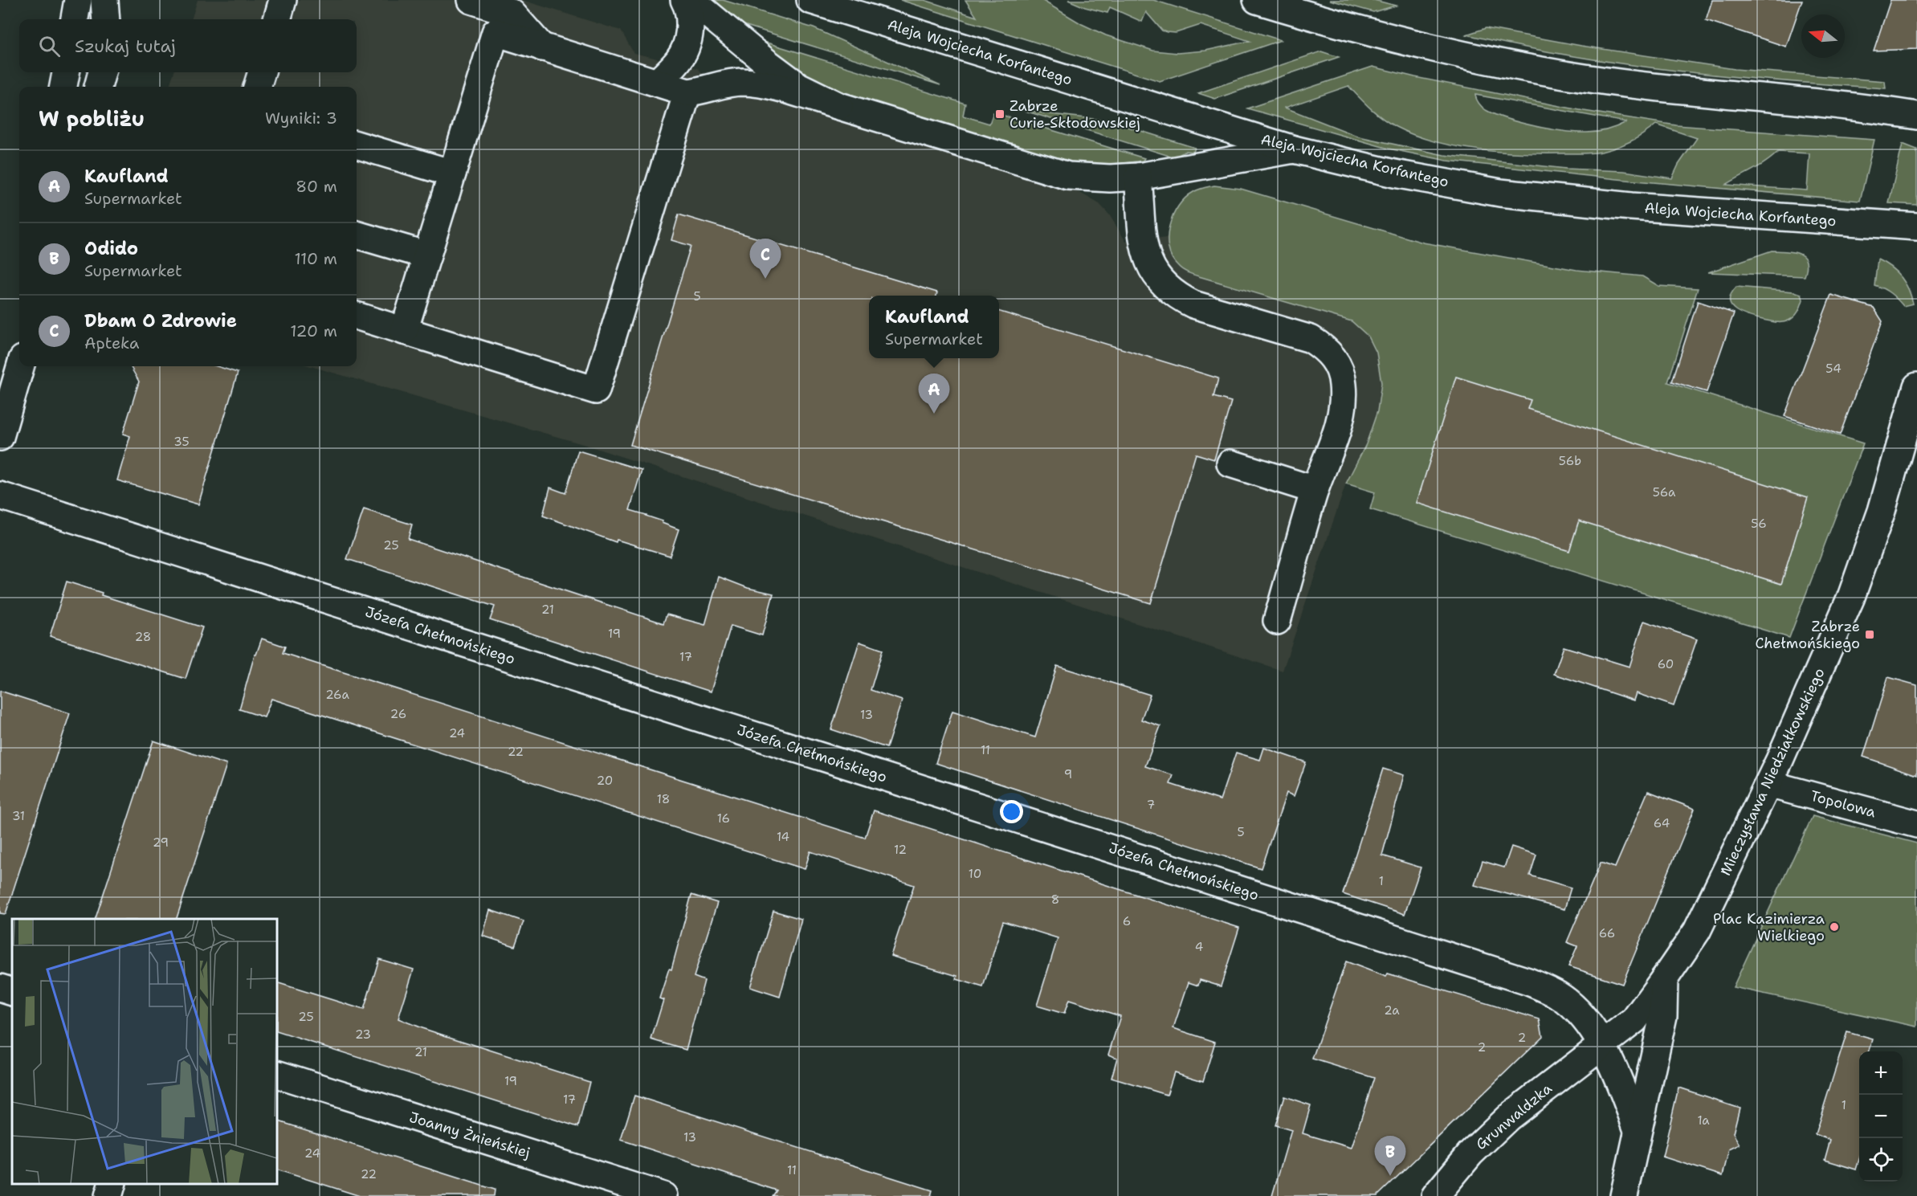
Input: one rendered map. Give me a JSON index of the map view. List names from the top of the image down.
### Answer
{
  "streets": {
    "street": [
      "Aleja Wojciecha Korfantego",
      "Józefa Chełmońskiego",
      "Mieczysława Niedziałkowskiego",
      "Topolowa",
      "Grunwaldzka",
      "Joanny Żnieńskiej"
    ]
  },
  "crossings": [
    ["Józefa Chełmońskiego", "Mieczysława Niedziałkowskiego"],
    ["Józefa Chełmońskiego", "Grunwaldzka"],
    ["Mieczysława Niedziałkowskiego", "Topolowa"],
    ["Mieczysława Niedziałkowskiego", "Grunwaldzka"]
  ],
  "places": {
    "transit": ["Zabrze Curie-Skłodowskiej", "Zabrze Chełmońskiego"],
    "other": ["Plac Kazimierza Wielkiego"]
  },
  "house_numbers": [
    "5",
    "54",
    "35",
    "56b",
    "56a",
    "56",
    "25",
    "21",
    "19",
    "28",
    "17",
    "60",
    "26a",
    "26",
    "13",
    "24",
    "11",
    "22",
    "9",
    "20",
    "18",
    "7",
    "31",
    "16",
    "64",
    "5",
    "14",
    "29",
    "12",
    "10",
    "1",
    "8",
    "6",
    "66",
    "4",
    "2a",
    "25",
    "23",
    "2",
    "2",
    "21",
    "19",
    "17",
    "1",
    "1a",
    "13",
    "24",
    "11",
    "22"
  ],
  "north": "left",
  "page": {
    "search": "Szukaj tutaj",
    "heading": ["W pobliżu", "Wyniki: 3"],
    "list": [
      {
        "mark": "A",
        "name": "Kaufland",
        "note": "Supermarket",
        "value": "80 m"
      },
      {
        "mark": "B",
        "name": "Odido",
        "note": "Supermarket",
        "value": "110 m"
      },
      {
        "mark": "C",
        "name": "Dbam O Zdrowie",
        "note": "Apteka",
        "value": "120 m"
      }
    ],
    "pins": ["C", "A", "B"],
    "popup": ["Kaufland", "Supermarket"],
    "map_buttons": ["+", "−"]
  }
}
